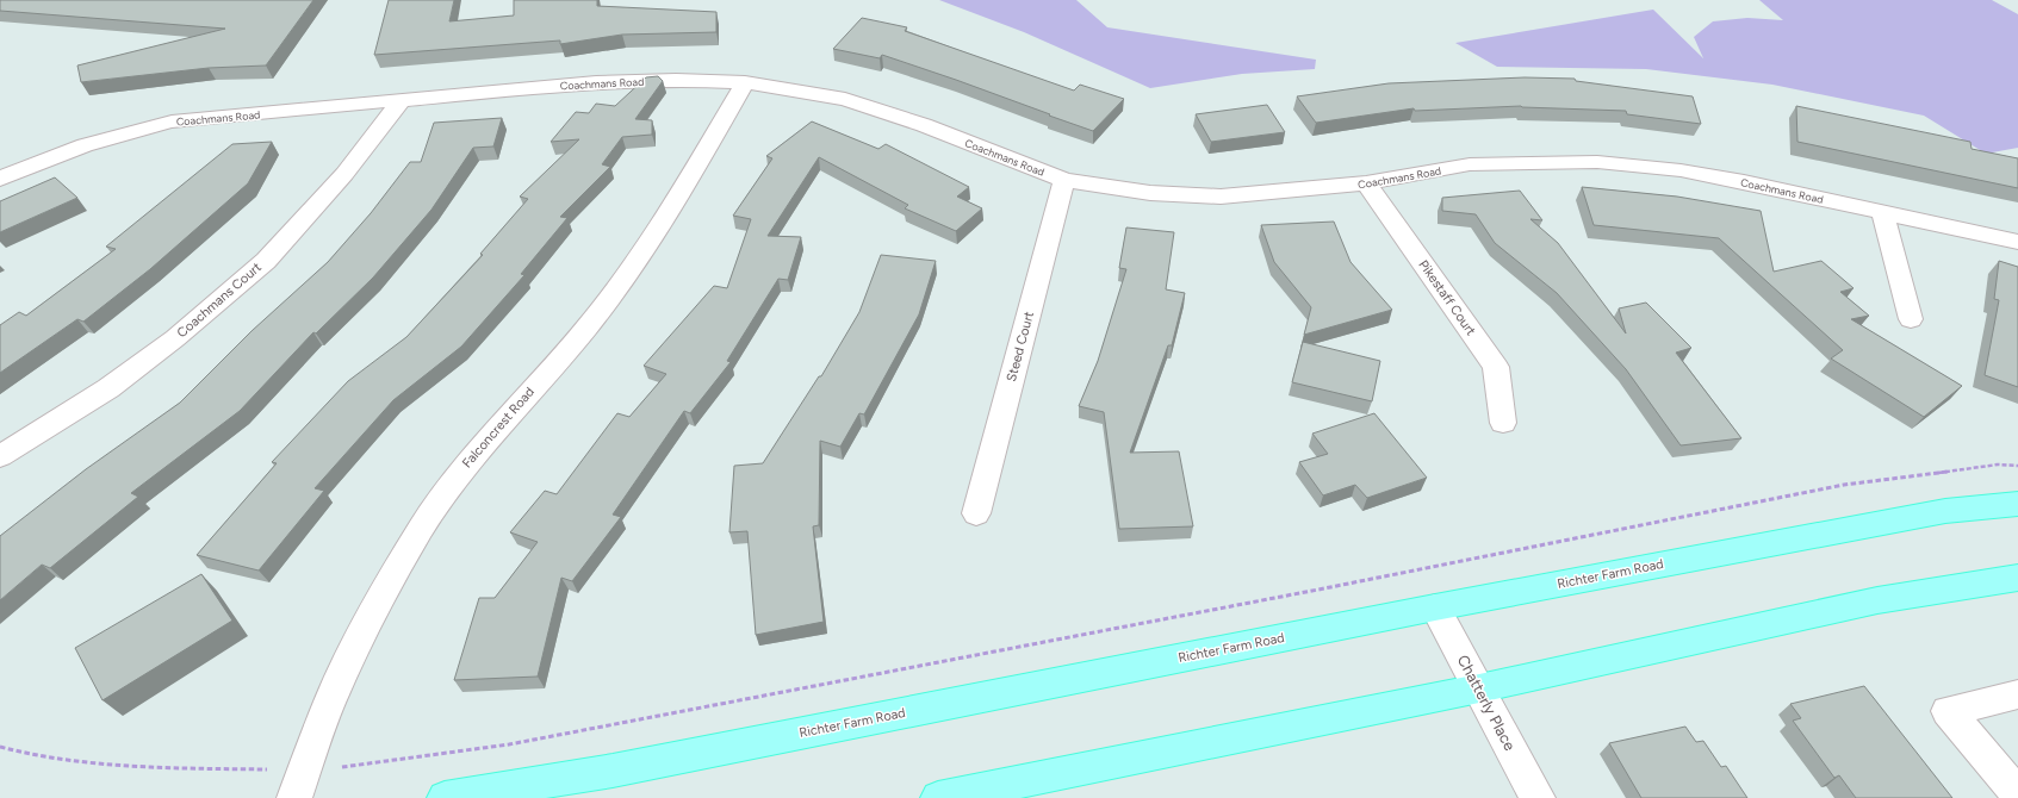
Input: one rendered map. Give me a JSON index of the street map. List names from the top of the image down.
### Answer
{
  "streets": {
    "main road": ["Richter Farm Road"],
    "street": [
      "Coachmans Road",
      "Pikestaff Court",
      "Coachmans Court",
      "Steed Court",
      "Falconcrest Road",
      "Chatterly Place"
    ]
  },
  "crossings": [
    ["Coachmans Road", "Pikestaff Court"],
    ["Coachmans Road", "Coachmans Court"],
    ["Coachmans Road", "Steed Court"],
    ["Coachmans Road", "Falconcrest Road"],
    ["Richter Farm Road", "Chatterly Place"]
  ]
}
